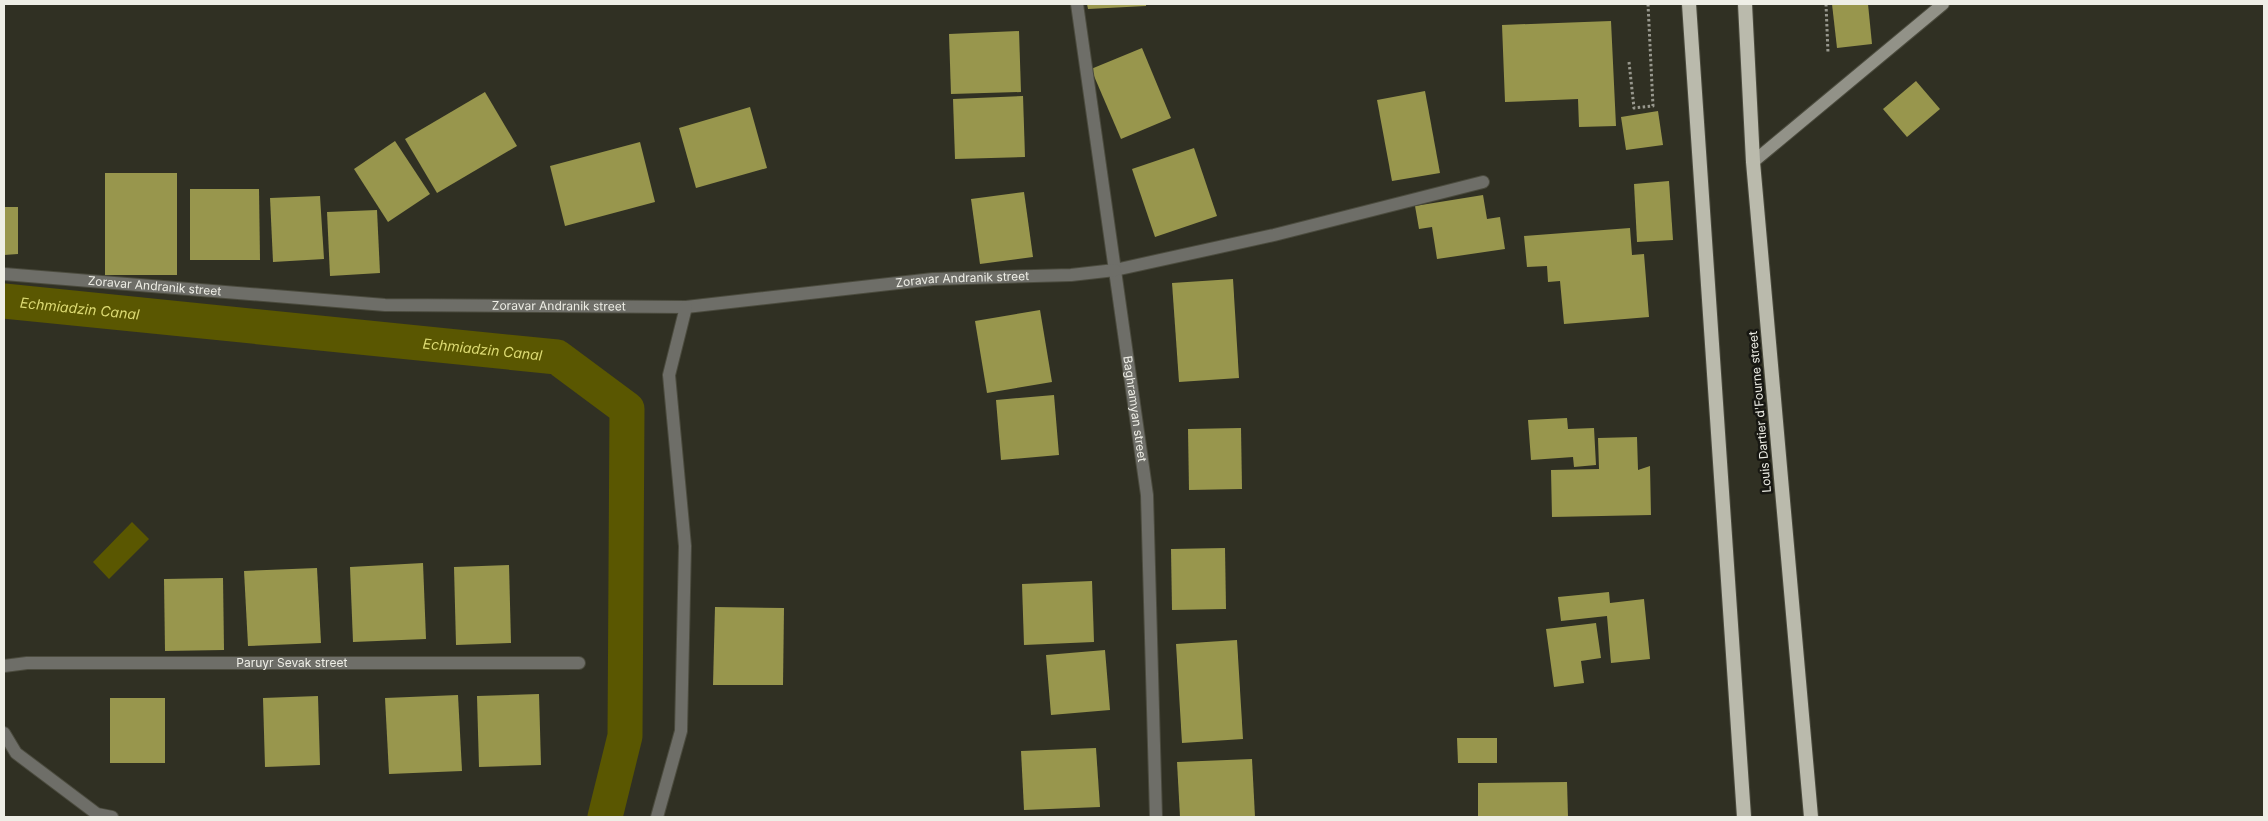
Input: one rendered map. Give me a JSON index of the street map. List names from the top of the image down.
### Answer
{
  "streets": {
    "highway": ["Louis Dartier d'Fourne street"],
    "street": ["Zoravar Andranik street", "Baghramyan street", "Paruyr Sevak street"]
  },
  "crossings": [
    ["Zoravar Andranik street", "Baghramyan street"]
  ],
  "water": ["Echmiadzin Canal"]
}
